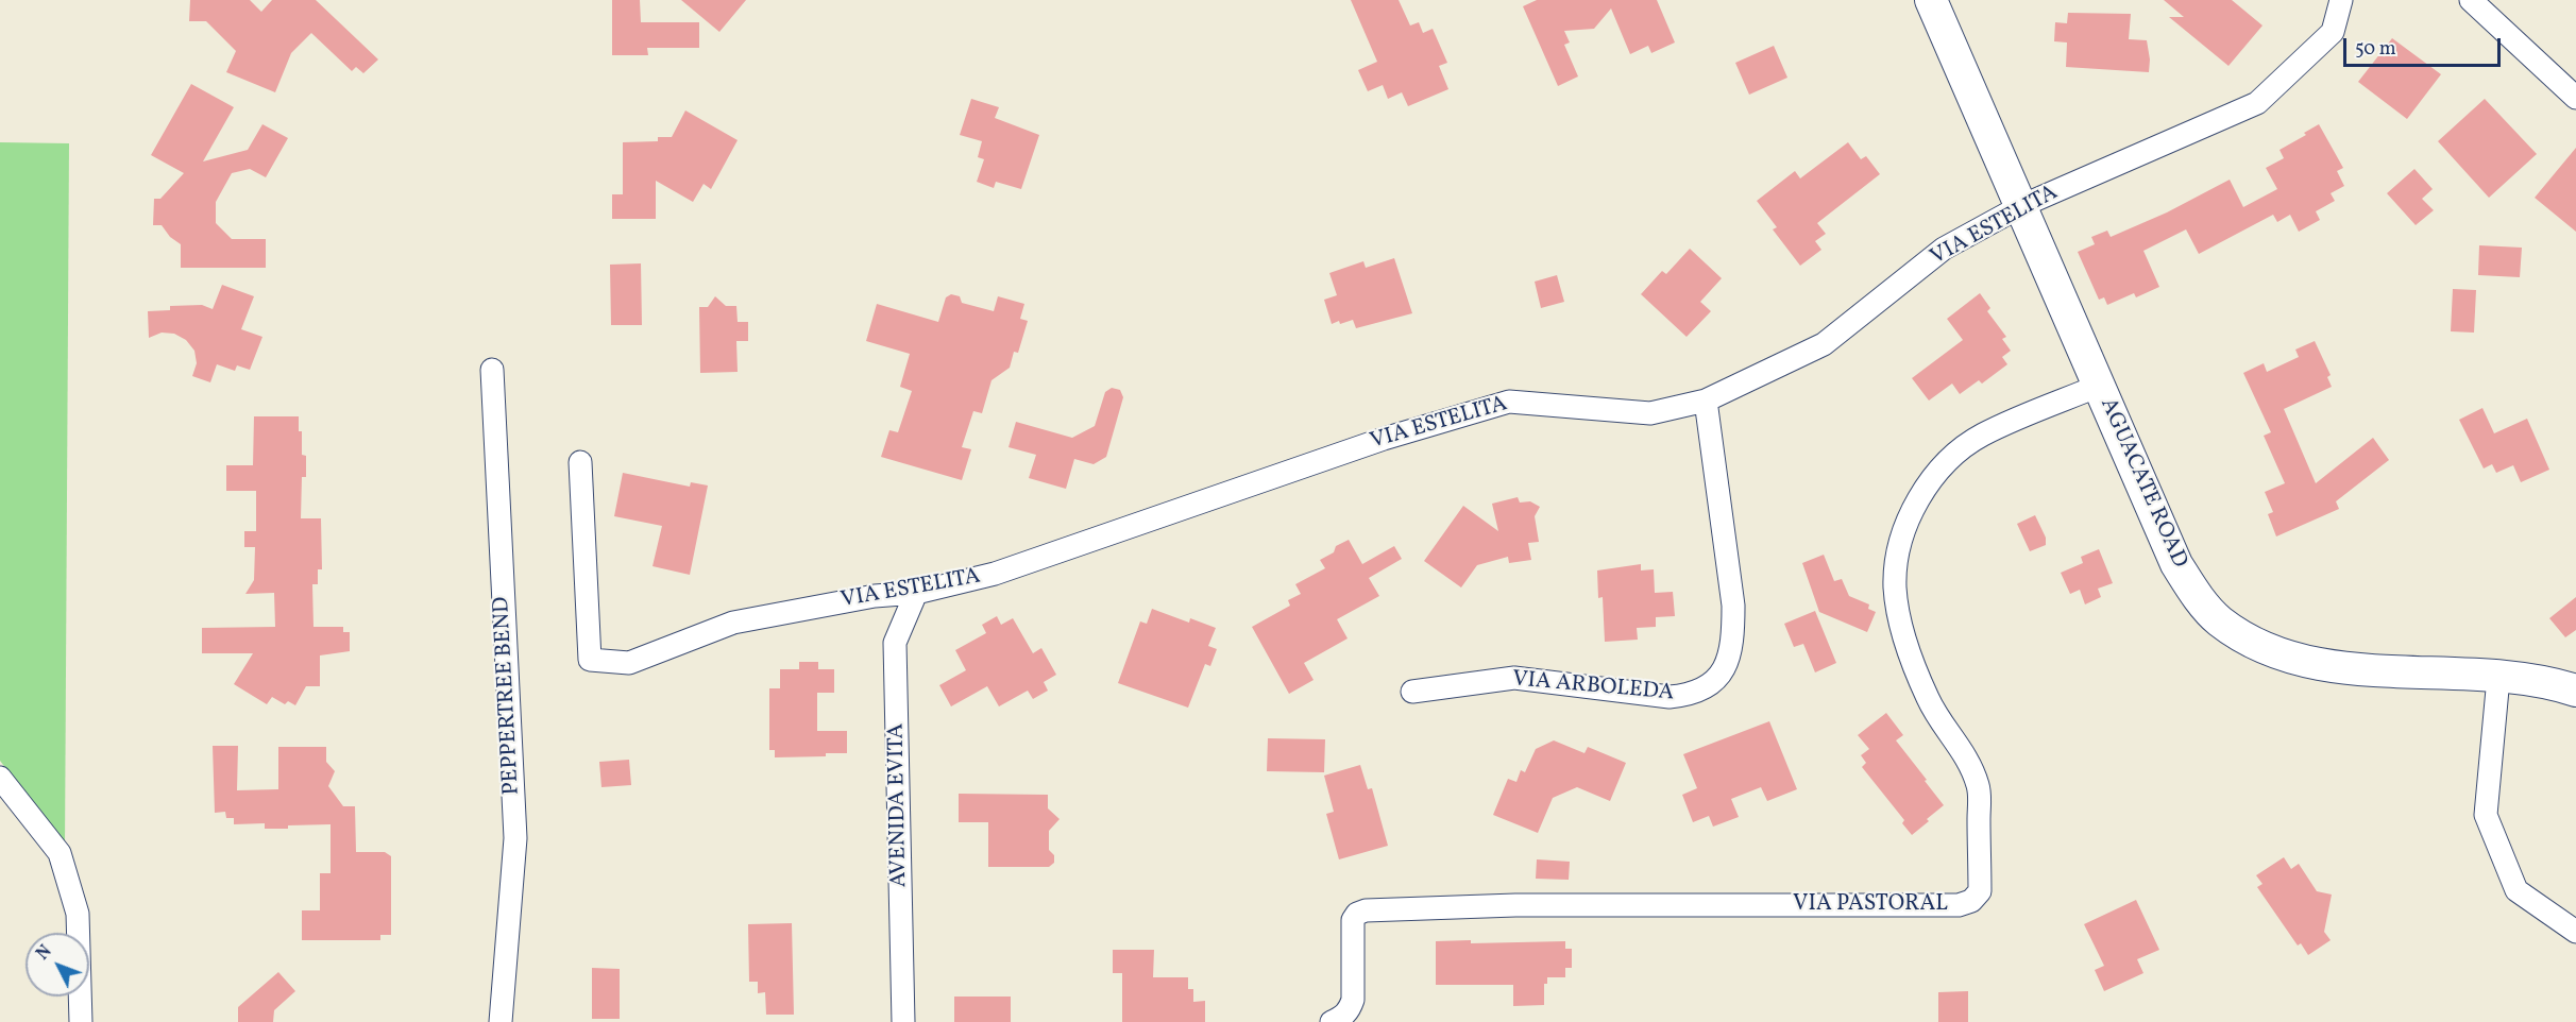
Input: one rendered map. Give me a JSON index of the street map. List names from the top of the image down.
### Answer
{
  "streets": {
    "street": [
      "VIA ESTELITA",
      "AGUACATE ROAD",
      "VIA ARBOLEDA",
      "PEPPERTREE BEND",
      "AVENIDA EVITA",
      "VIA PASTORAL"
    ]
  },
  "crossings": [
    ["VIA ESTELITA", "AGUACATE ROAD"],
    ["VIA ESTELITA", "VIA ARBOLEDA"],
    ["VIA ESTELITA", "AVENIDA EVITA"],
    ["AGUACATE ROAD", "VIA PASTORAL"]
  ],
  "scale_bar": "50 m",
  "north": "top left"
}
